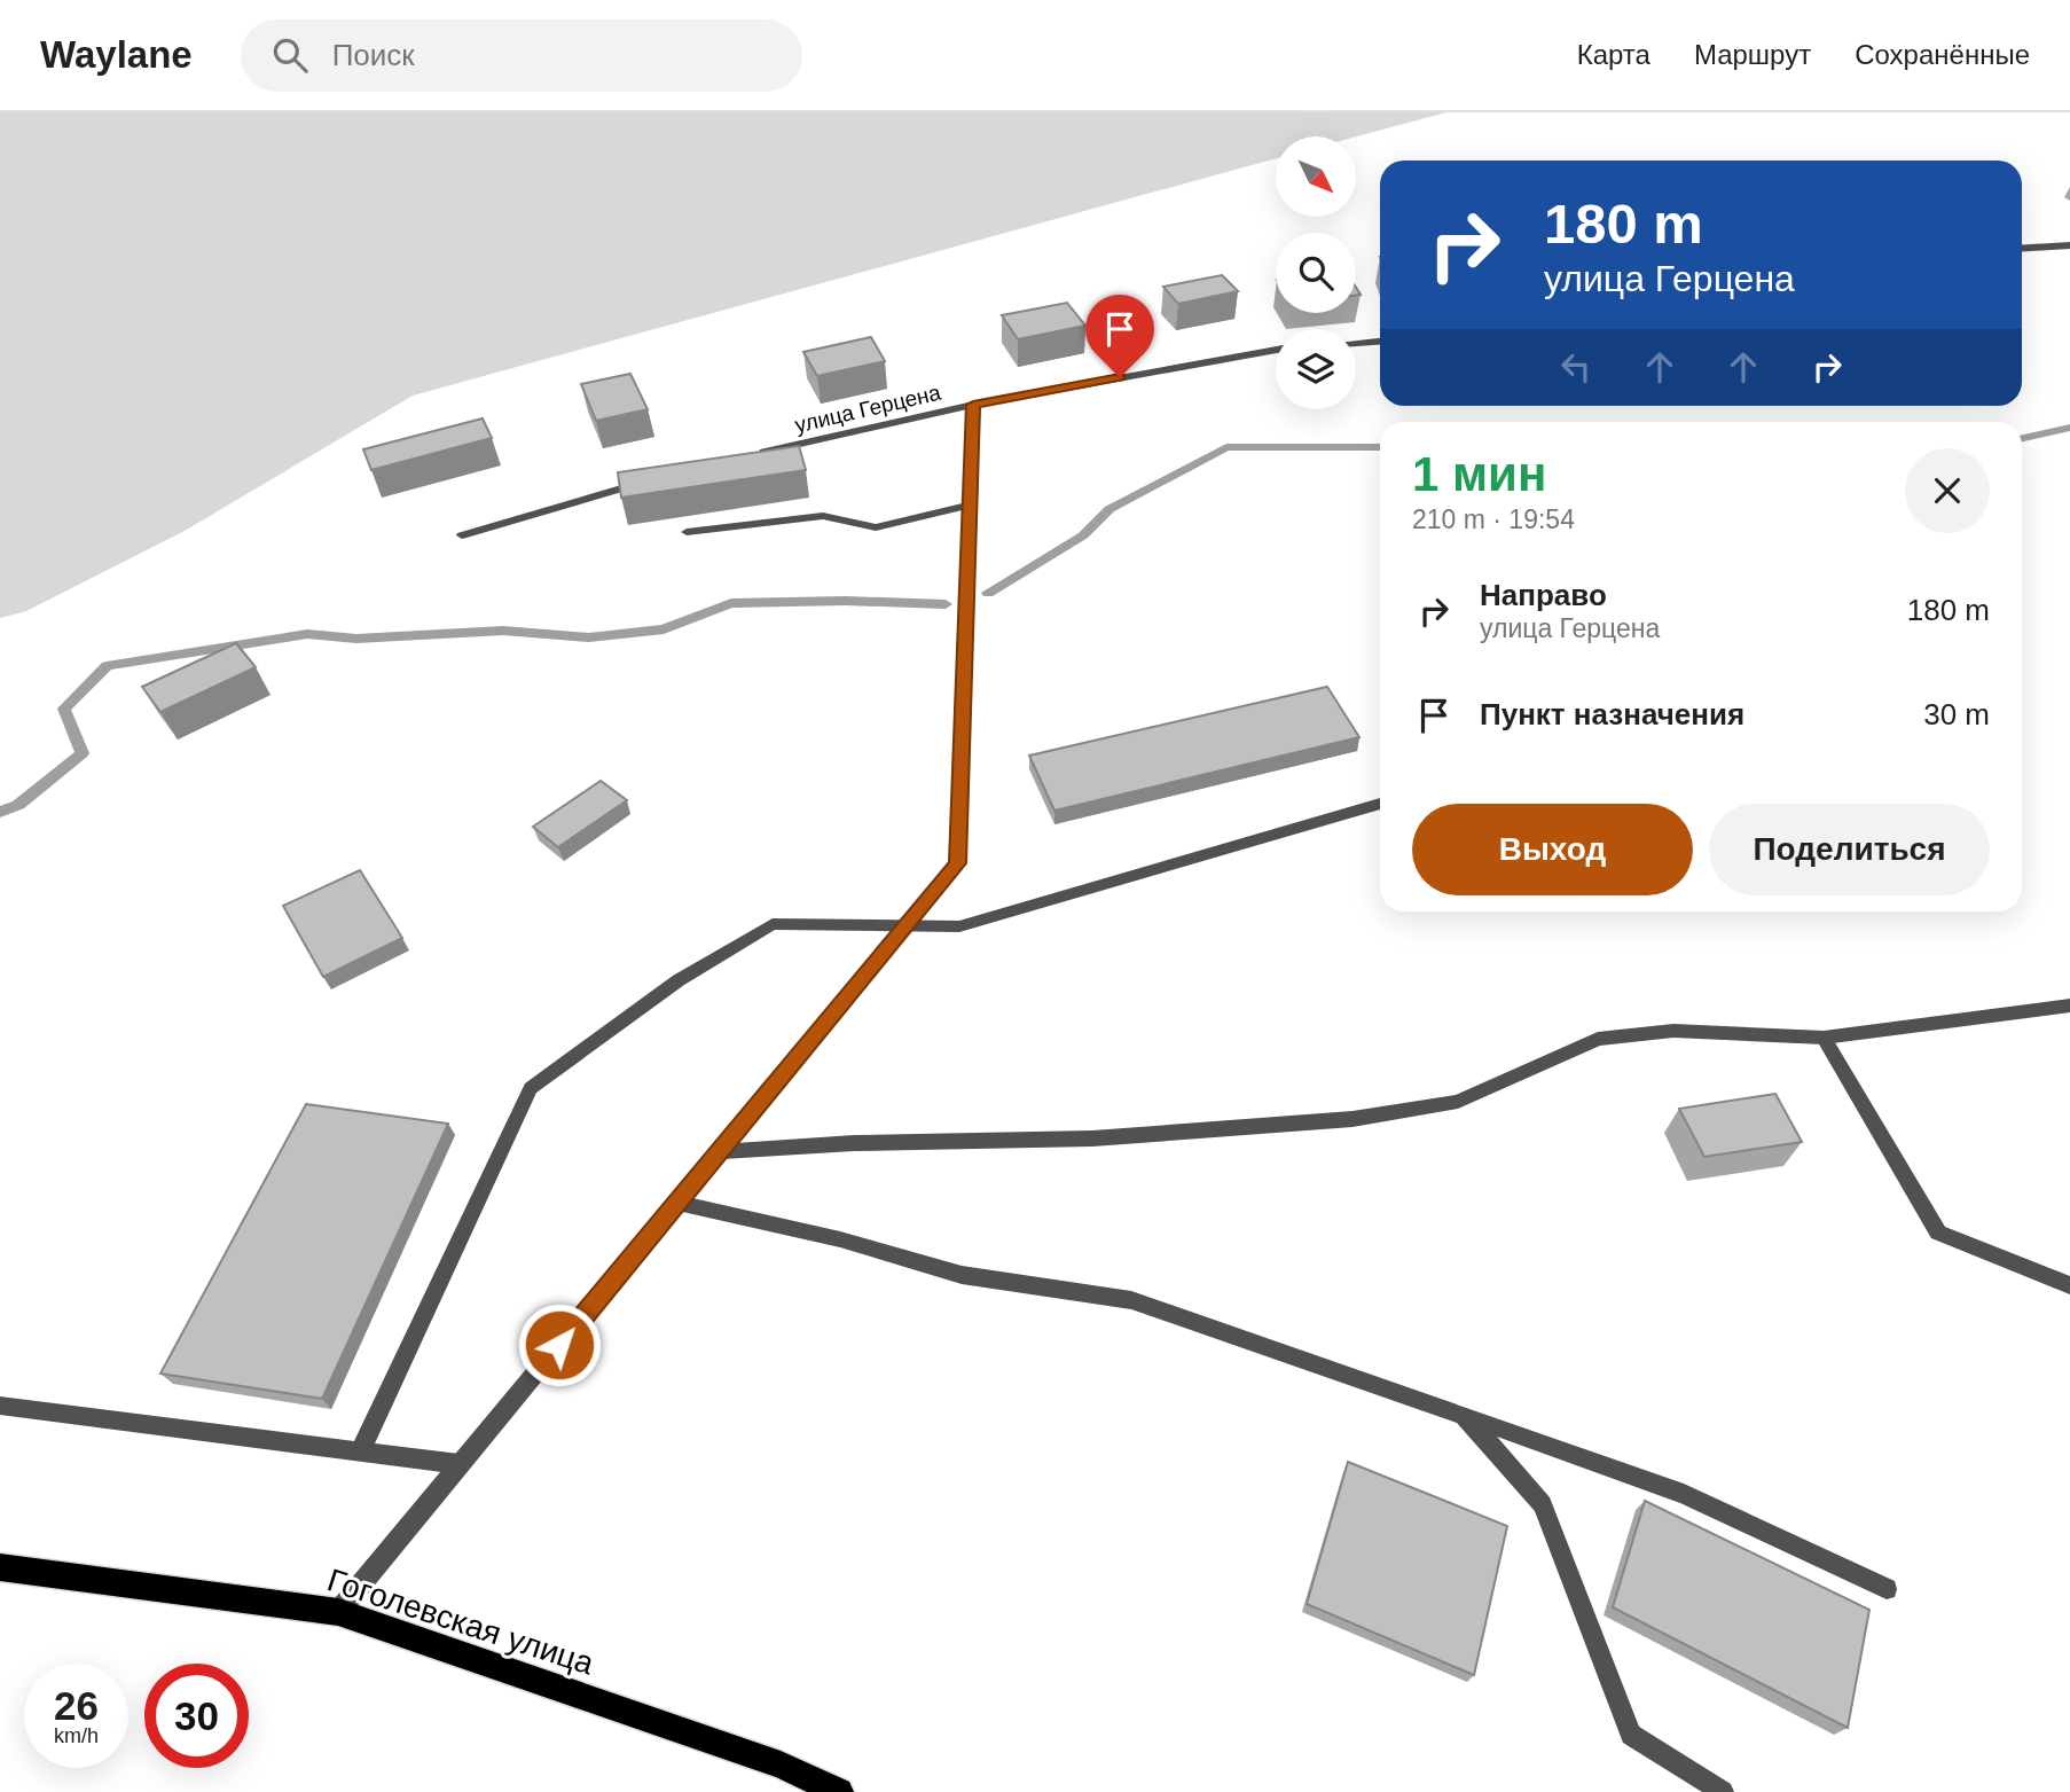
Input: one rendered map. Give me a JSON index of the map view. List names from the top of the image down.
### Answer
{
  "streets": {
    "main road": ["Гоголевская улица"],
    "street": ["улица Герцена"]
  },
  "north": "bottom right",
  "page": {
    "header": "Waylane",
    "search": "Поиск",
    "nav": ["Карта", "Маршрут", "Сохранённые"],
    "turn": ["180 m", "улица Герцена"],
    "heading": ["1 мин", "210 m · 19:54"],
    "list": [
      {
        "name": "Направо",
        "note": "улица Герцена",
        "value": "180 m"
      },
      {
        "name": "Пункт назначения",
        "value": "30 m"
      }
    ],
    "buttons": ["Выход", "Поделиться"],
    "speed": "26 km/h",
    "limit": "30"
  }
}
